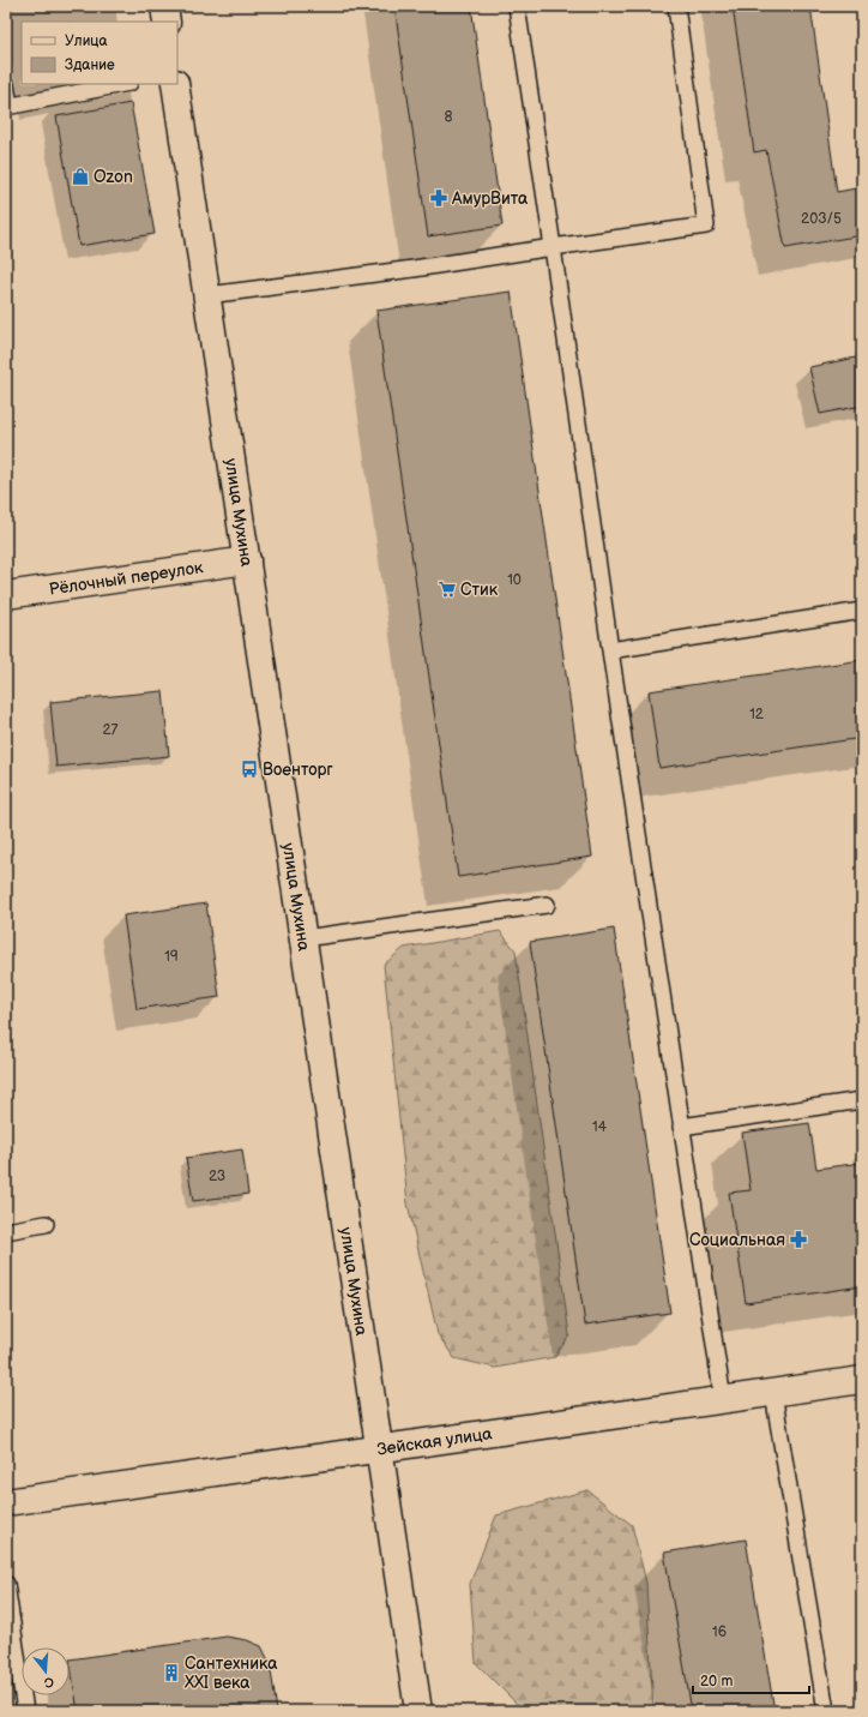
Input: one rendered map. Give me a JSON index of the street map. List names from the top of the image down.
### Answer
{
  "streets": {
    "main road": ["улица Мухина", "Рёлочный переулок", "Зейская улица"]
  },
  "crossings": [
    ["улица Мухина", "Рёлочный переулок"],
    ["улица Мухина", "Зейская улица"]
  ],
  "places": {
    "shop": ["Ozon"],
    "pharmacy": ["АмурВита", "Социальная"],
    "supermarket": ["Стик"],
    "bus stop": ["Военторг"],
    "building": ["Сантехника XXI века"]
  },
  "house_numbers": [
    "8",
    "203/5",
    "10",
    "12",
    "27",
    "19",
    "14",
    "23",
    "16"
  ],
  "legend": ["Улица", "Здание"],
  "scale_bar": "20 m",
  "north": "bottom"
}
